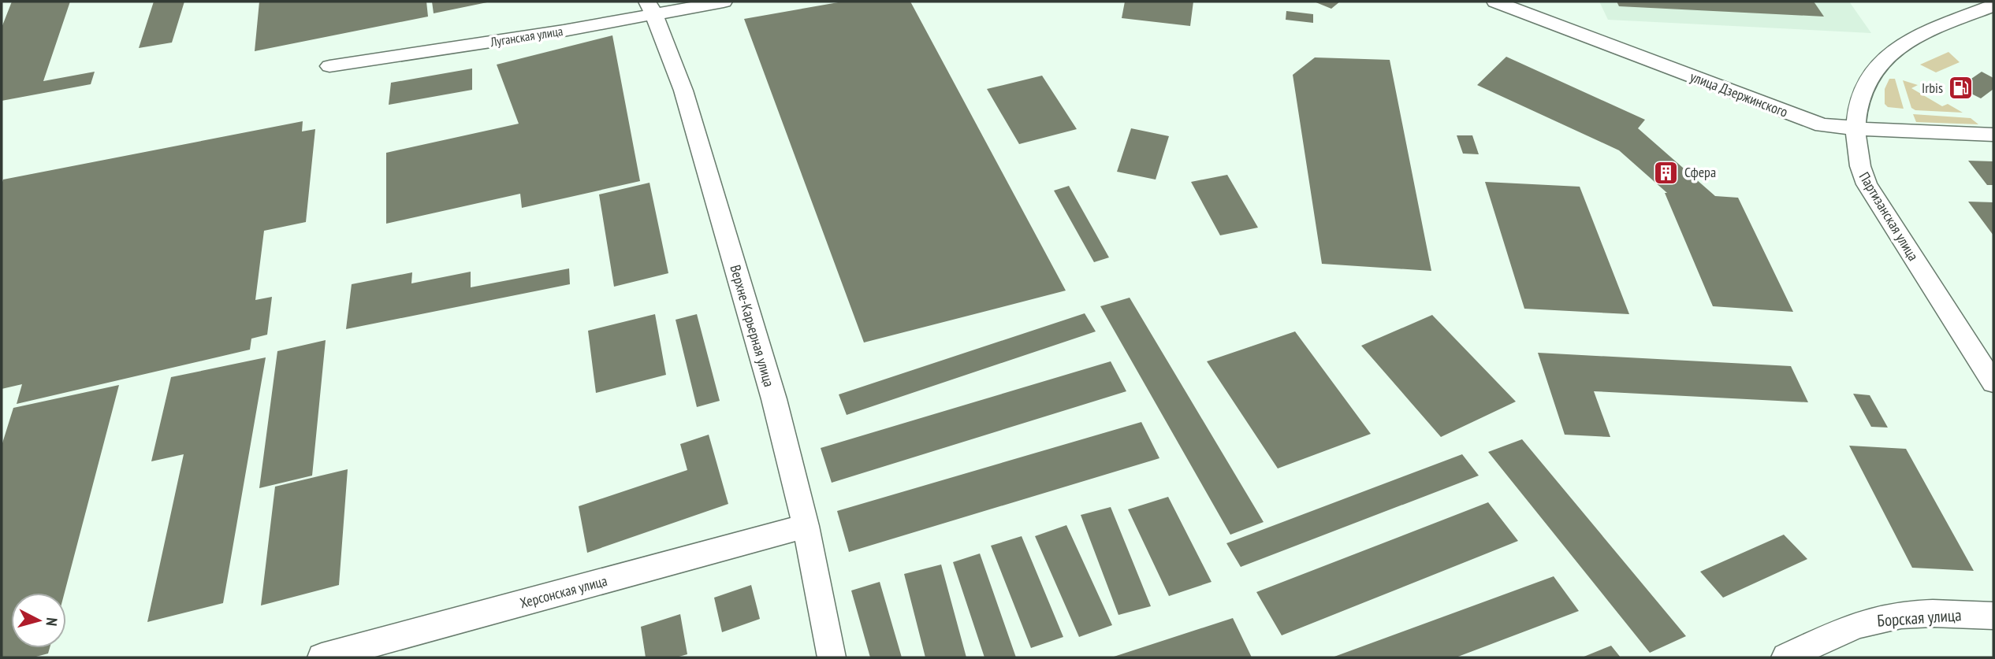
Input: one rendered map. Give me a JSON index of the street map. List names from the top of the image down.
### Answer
{
  "streets": {
    "street": [
      "Луганская улица",
      "улица Дзержинского",
      "Партизанская улица",
      "Верхне-Карьерная улица",
      "Херсонская улица",
      "Борская улица"
    ]
  },
  "crossings": [
    ["Луганская улица", "Верхне-Карьерная улица"],
    ["улица Дзержинского", "Партизанская улица"],
    ["Верхне-Карьерная улица", "Херсонская улица"]
  ],
  "places": {
    "fuel station": ["Irbis"],
    "building": ["Сфера"]
  },
  "north": "right"
}
